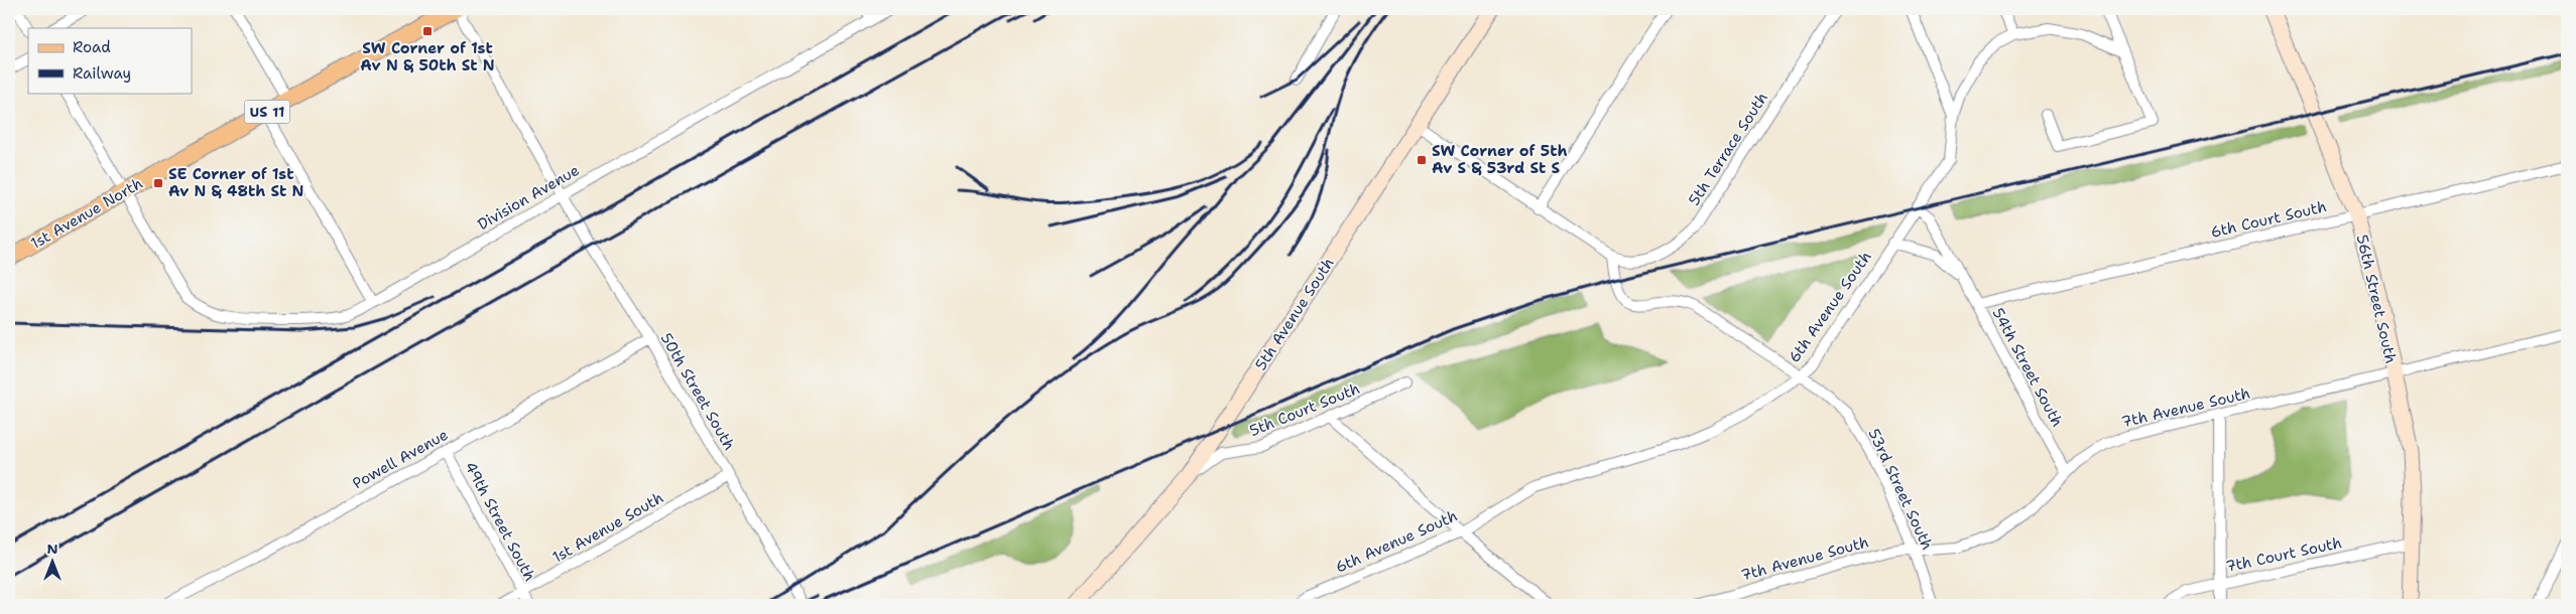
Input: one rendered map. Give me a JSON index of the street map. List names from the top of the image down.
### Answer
{
  "streets": {
    "main road": ["US 11", "1st Avenue North"],
    "street": [
      "5th Terrace South",
      "Division Avenue",
      "6th Court South",
      "56th Street South",
      "6th Avenue South",
      "5th Avenue South",
      "54th Street South",
      "50th Street South",
      "7th Avenue South",
      "5th Court South",
      "Powell Avenue",
      "53rd Street South",
      "49th Street South",
      "1st Avenue South",
      "7th Court South"
    ]
  },
  "crossings": [
    ["5th Terrace South", "53rd Street South"],
    ["Division Avenue", "1st Avenue North"],
    ["Division Avenue", "50th Street South"],
    ["1st Avenue North", "50th Street South"],
    ["6th Court South", "56th Street South"],
    ["6th Court South", "54th Street South"],
    ["56th Street South", "7th Avenue South"],
    ["56th Street South", "7th Court South"],
    ["6th Avenue South", "54th Street South"],
    ["6th Avenue South", "53rd Street South"],
    ["5th Avenue South", "5th Court South"],
    ["54th Street South", "7th Avenue South"],
    ["50th Street South", "Powell Avenue"],
    ["50th Street South", "1st Avenue South"],
    ["7th Avenue South", "53rd Street South"],
    ["Powell Avenue", "49th Street South"],
    ["49th Street South", "1st Avenue South"]
  ],
  "places": {
    "transit": ["SW Corner of 1st Av N & 50th St N", "SW Corner of 5th Av S & 53rd St S", "SE Corner of 1st Av N & 48th St N"]
  },
  "legend": ["Road", "Railway"],
  "north": "top"
}
